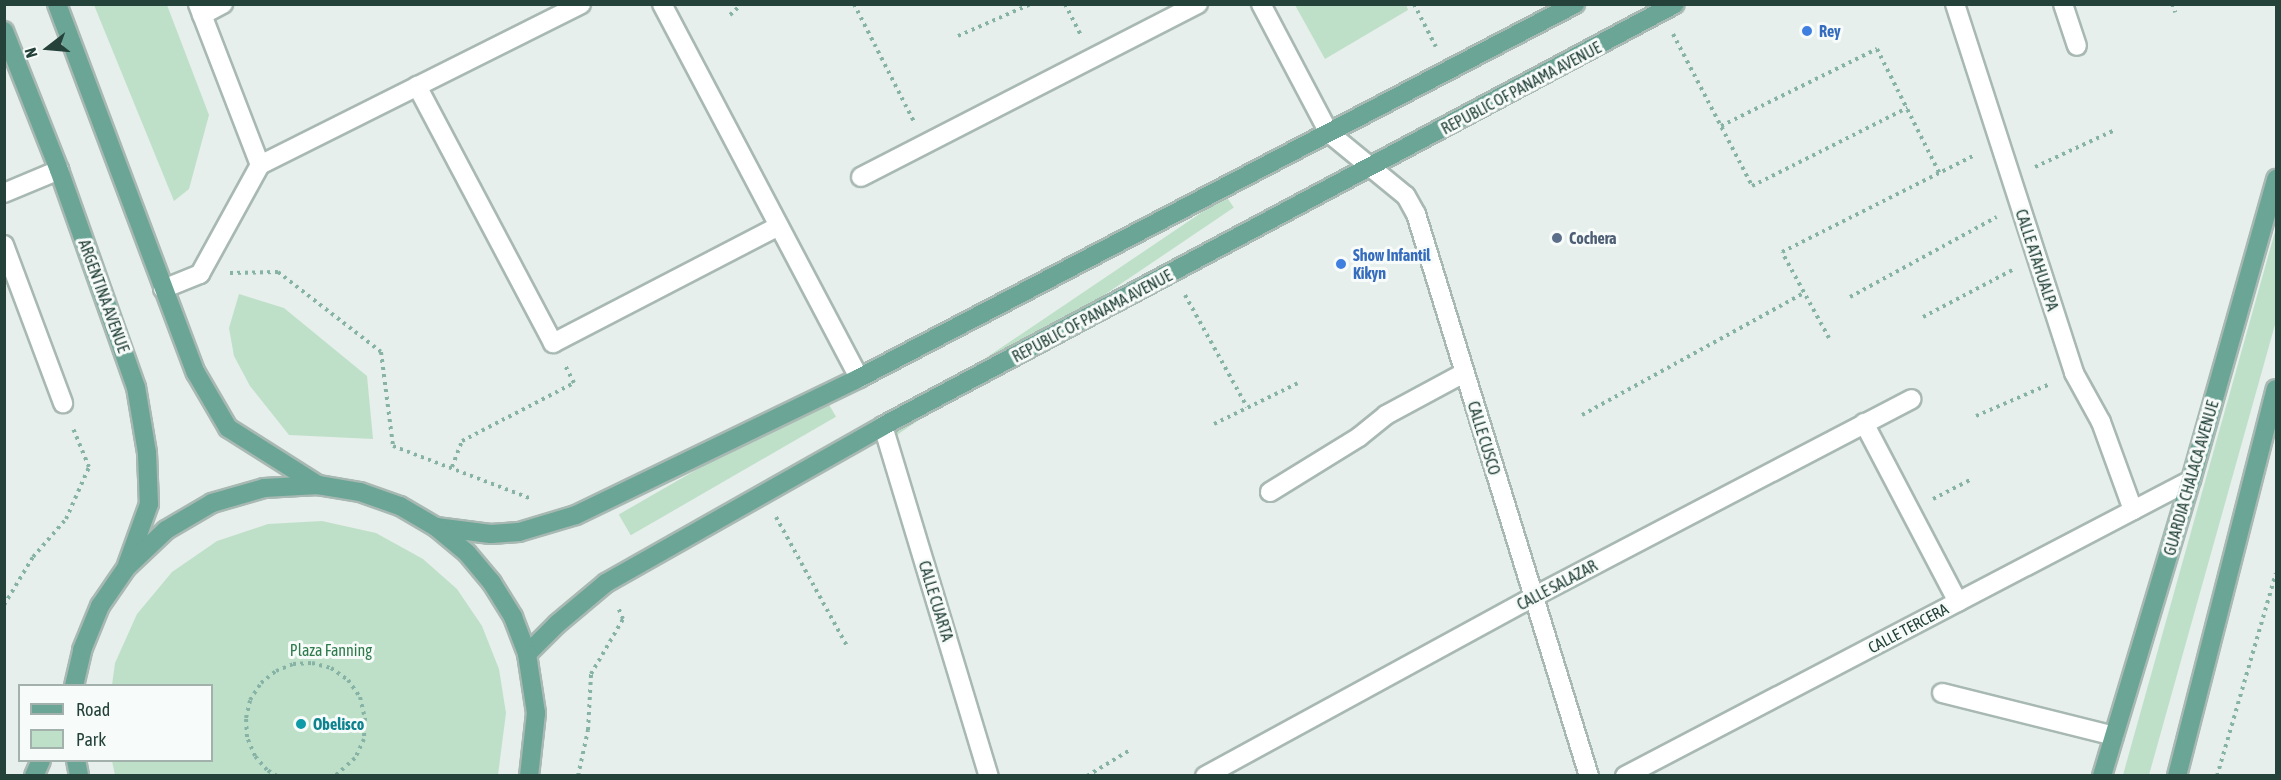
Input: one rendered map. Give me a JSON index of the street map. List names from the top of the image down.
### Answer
{
  "streets": {
    "main road": ["REPUBLIC OF PANAMA AVENUE", "ARGENTINA AVENUE", "GUARDIA CHALACA AVENUE"],
    "street": [
      "CALLE ATAHUALPA",
      "CALLE CUSCO",
      "CALLE SALAZAR",
      "CALLE CUARTA",
      "CALLE TERCERA"
    ]
  },
  "crossings": [
    ["REPUBLIC OF PANAMA AVENUE", "CALLE CUSCO"],
    ["REPUBLIC OF PANAMA AVENUE", "CALLE CUARTA"],
    ["CALLE ATAHUALPA", "CALLE TERCERA"],
    ["CALLE CUSCO", "CALLE SALAZAR"],
    ["GUARDIA CHALACA AVENUE", "CALLE TERCERA"]
  ],
  "parks": ["Plaza Fanning"],
  "places": [
    "Rey",
    "Cochera",
    "Show Infantil Kikyn",
    "Obelisco"
  ],
  "legend": ["Road", "Park"],
  "north": "left"
}
